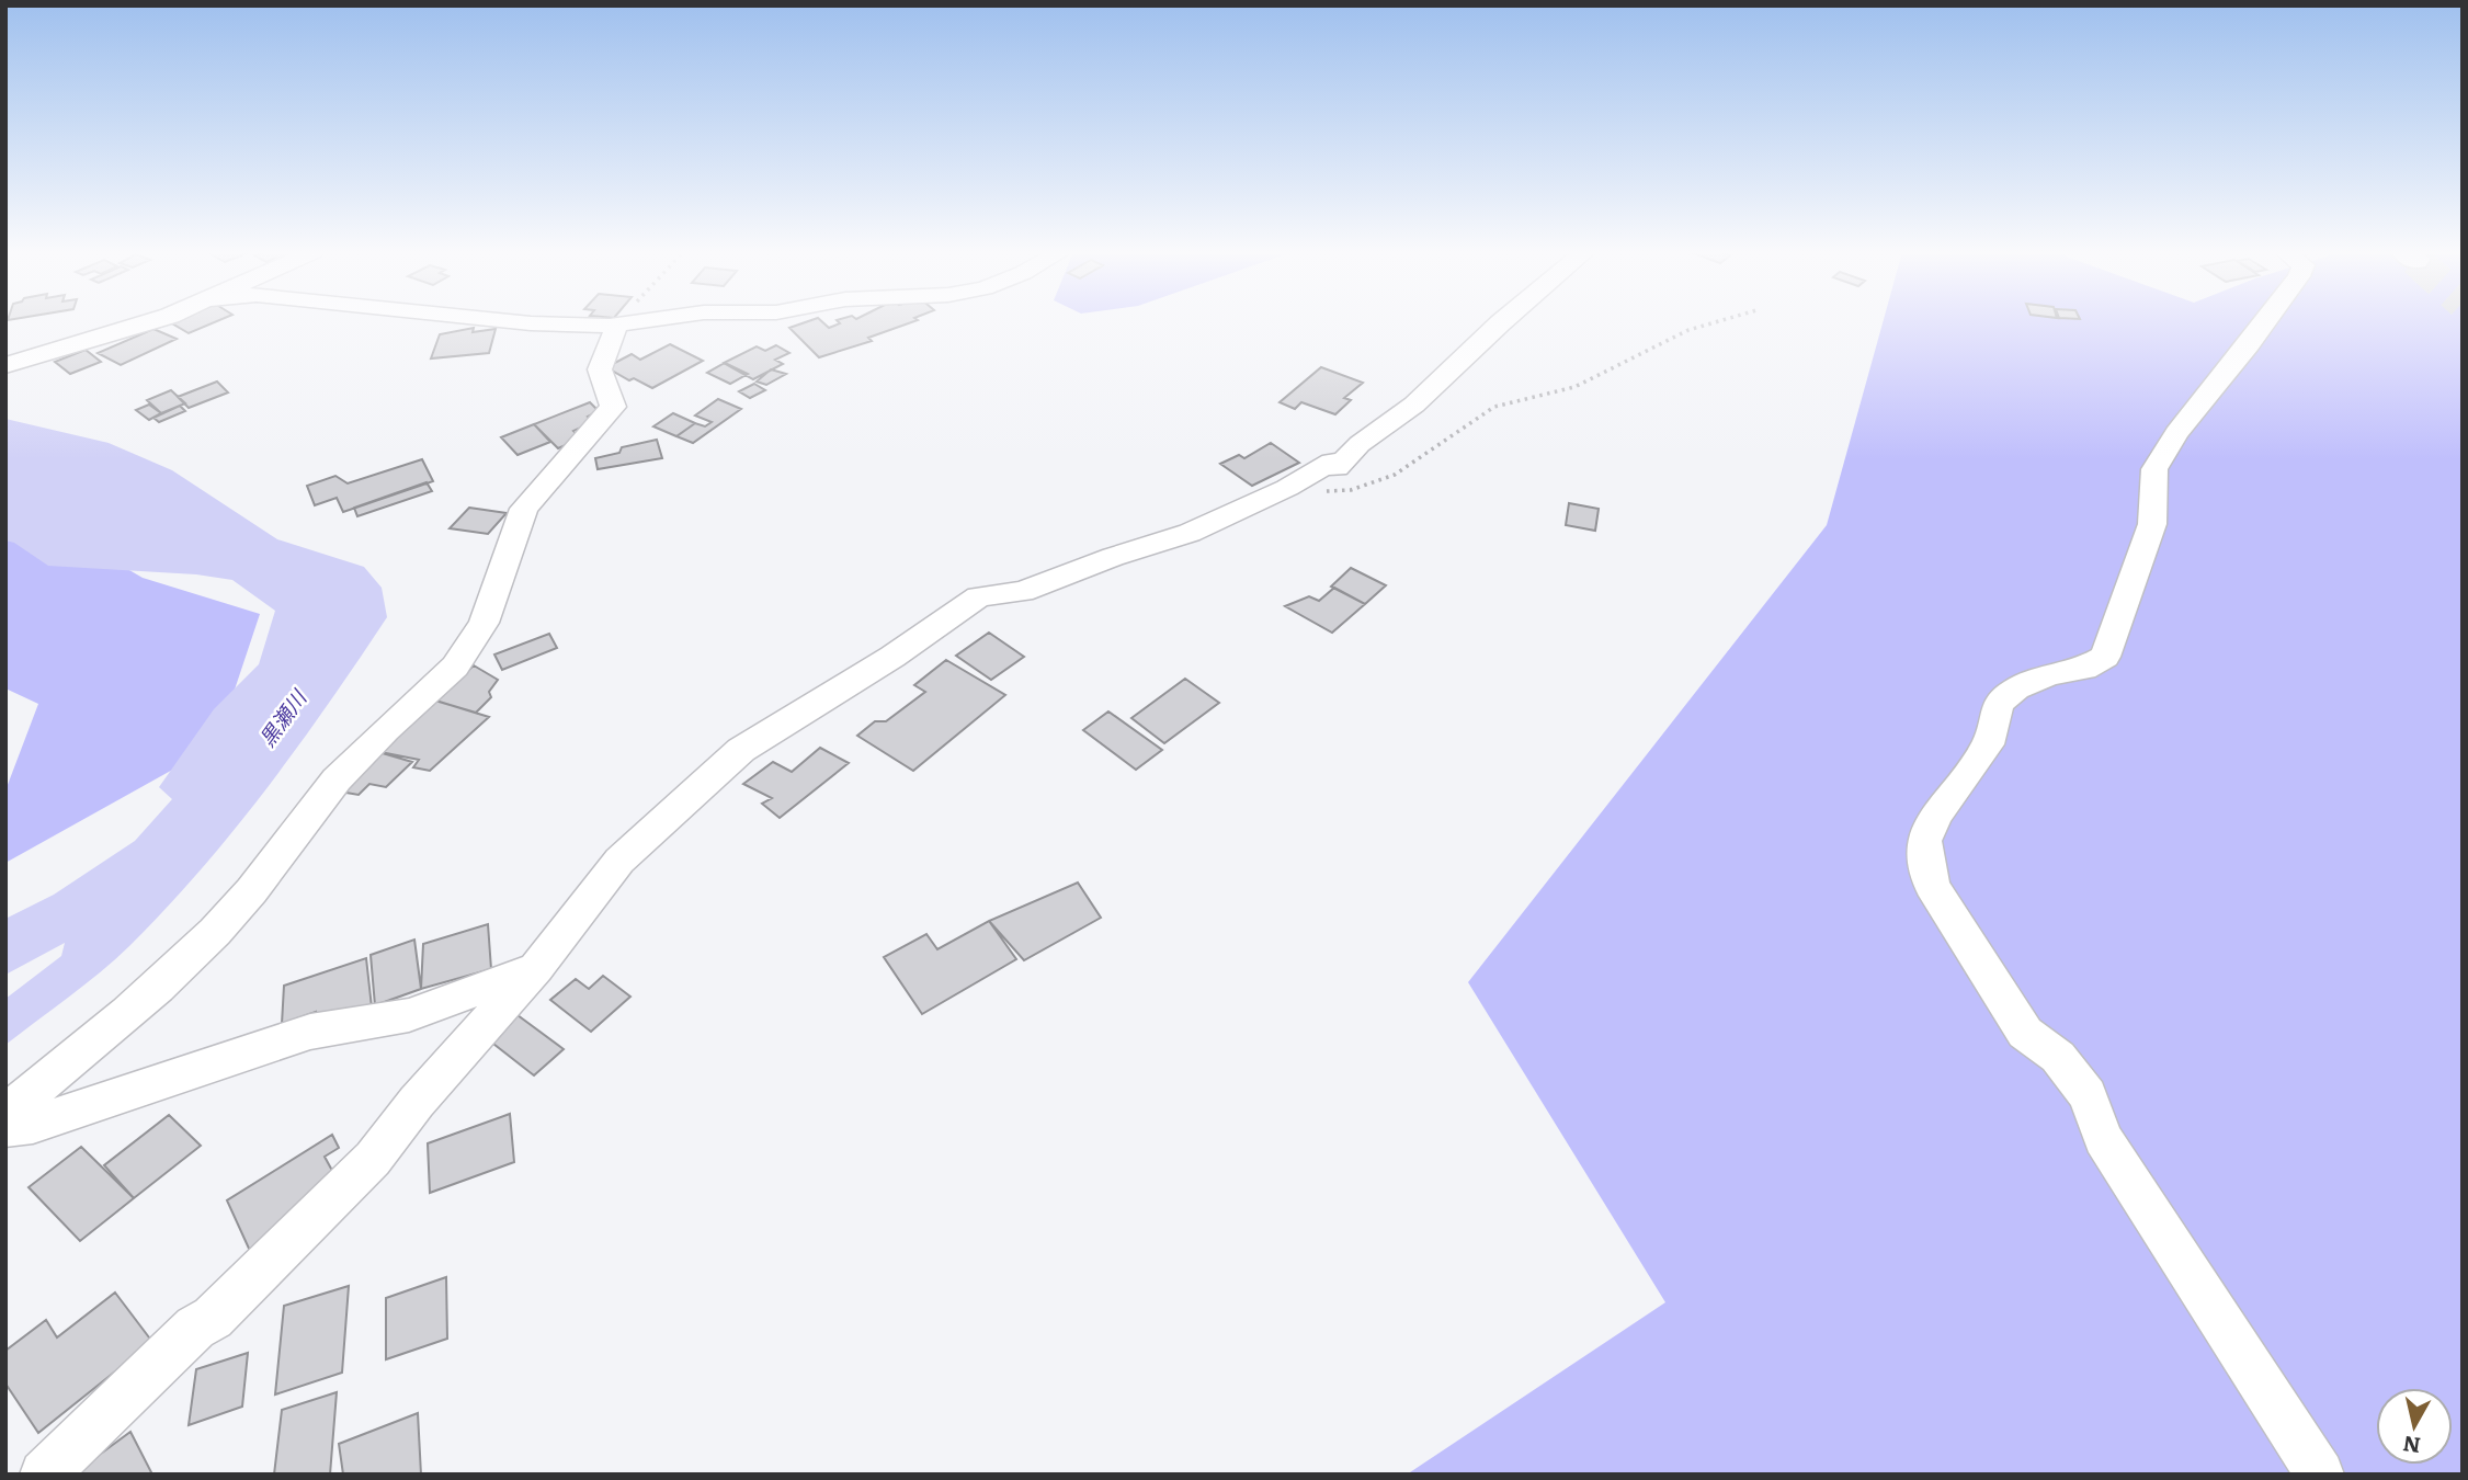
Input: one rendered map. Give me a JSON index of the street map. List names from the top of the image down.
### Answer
{
  "water": ["黒瀬川"],
  "north": "bottom"
}
